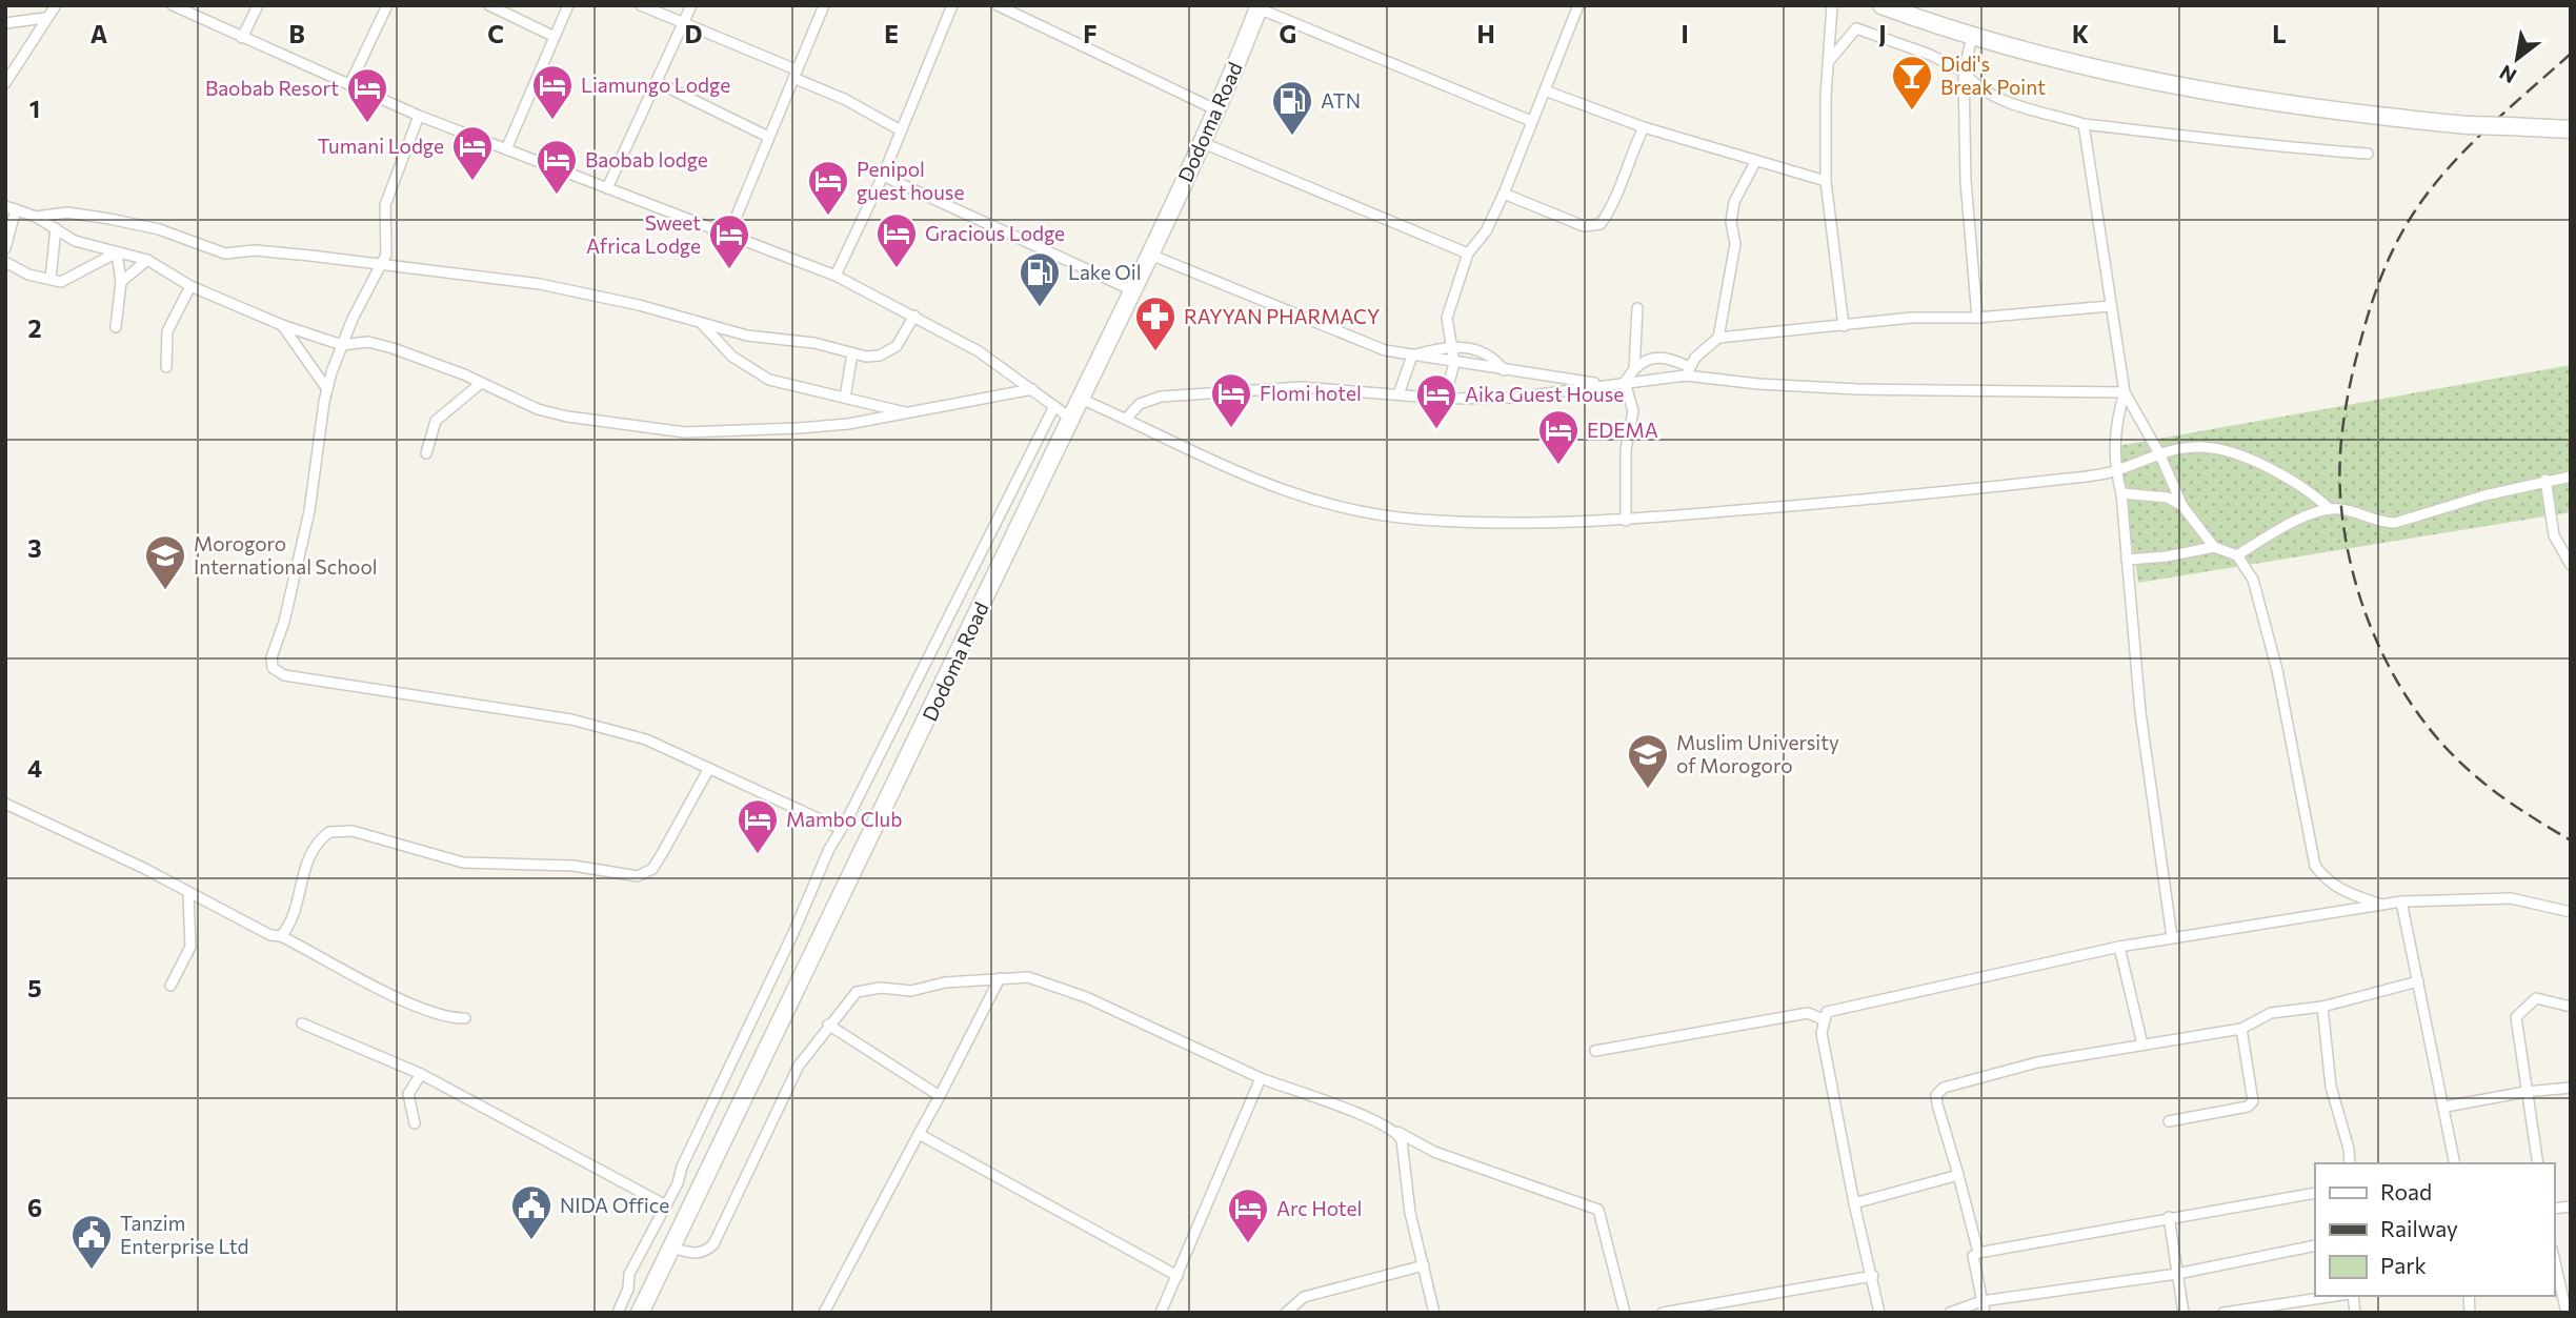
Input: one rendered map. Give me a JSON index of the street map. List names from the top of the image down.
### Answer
{
  "streets": {
    "highway": ["Dodoma Road"]
  },
  "places": {
    "bar": ["Didi's Break Point"],
    "hotel": [
      "Liamungo Lodge",
      "Baobab Resort",
      "Tumani Lodge",
      "Baobab lodge",
      "Penipol guest house",
      "Gracious Lodge",
      "Sweet Africa Lodge",
      "Flomi hotel",
      "Aika Guest House",
      "EDEMA",
      "Mambo Club",
      "Arc Hotel"
    ],
    "fuel station": ["ATN", "Lake Oil"],
    "pharmacy": ["RAYYAN PHARMACY"],
    "school or university": ["Morogoro International School", "Muslim University of Morogoro"],
    "public building": ["NIDA Office", "Tanzim Enterprise Ltd"]
  },
  "legend": ["Road", "Railway", "Park"],
  "north": "bottom left",
  "grid": {
    "columns": [
      "A",
      "B",
      "C",
      "D",
      "E",
      "F",
      "G",
      "H",
      "I",
      "J",
      "K",
      "L"
    ],
    "rows": [
      "1",
      "2",
      "3",
      "4",
      "5",
      "6"
    ]
  }
}
